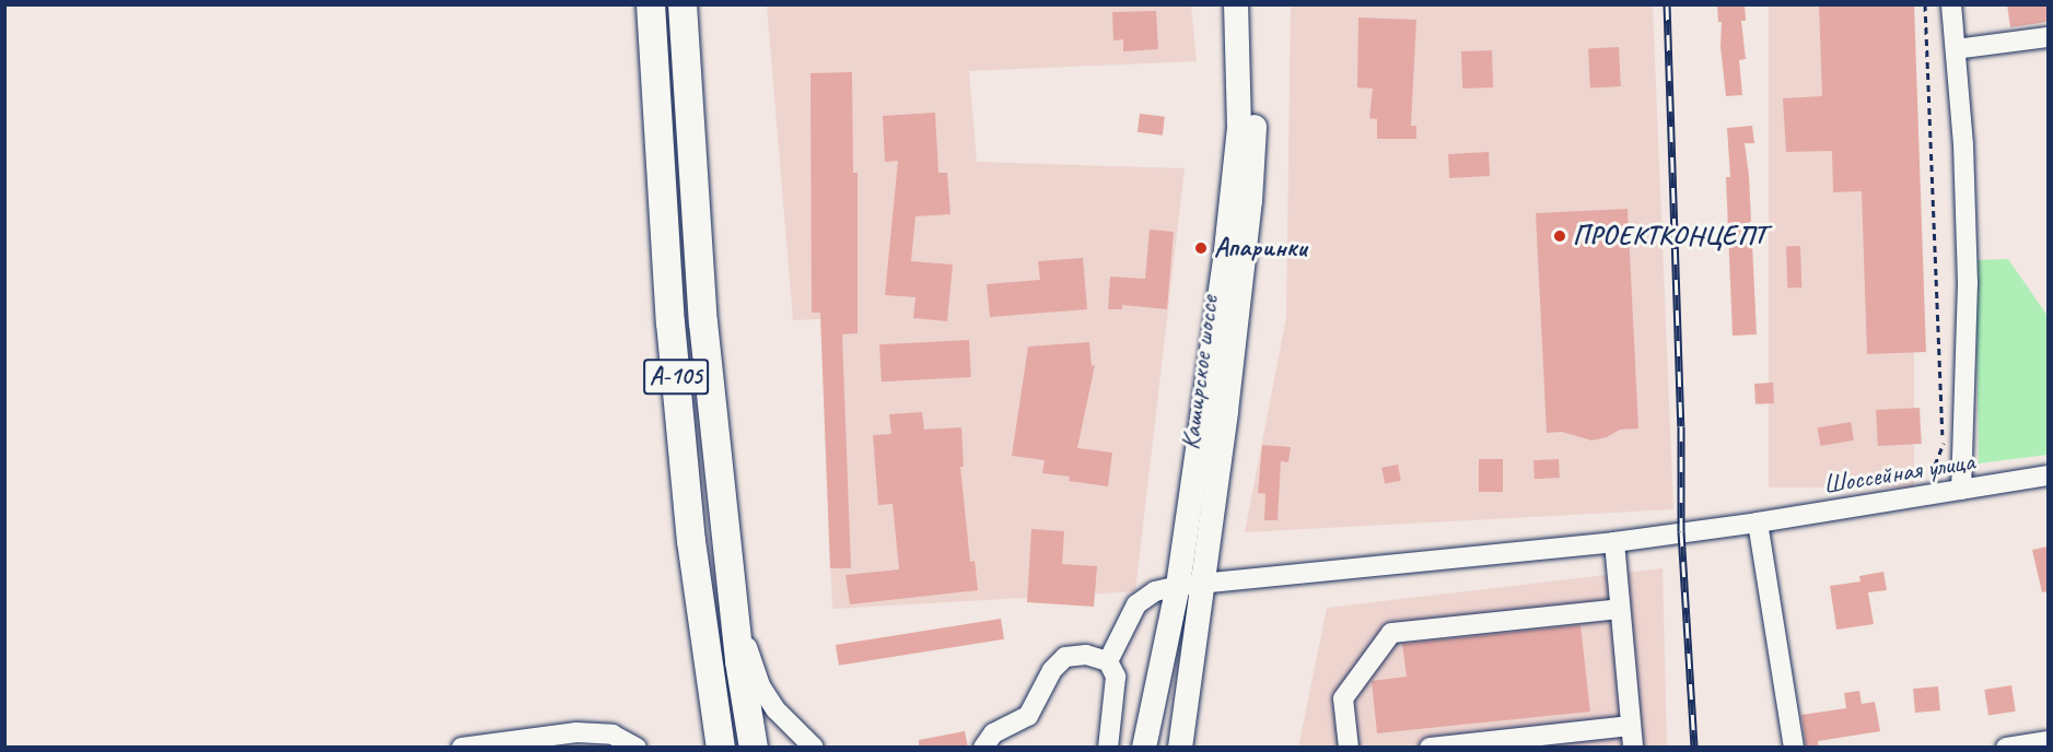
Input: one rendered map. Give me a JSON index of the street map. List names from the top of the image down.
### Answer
{
  "streets": {
    "highway": ["А-105"],
    "main road": ["Каширское шоссе"],
    "street": ["Шоссейная улица"]
  },
  "crossings": [
    ["Каширское шоссе", "Шоссейная улица"]
  ],
  "places": ["ПРОЕКТКОНЦЕПТ", "Апаринки"]
}
